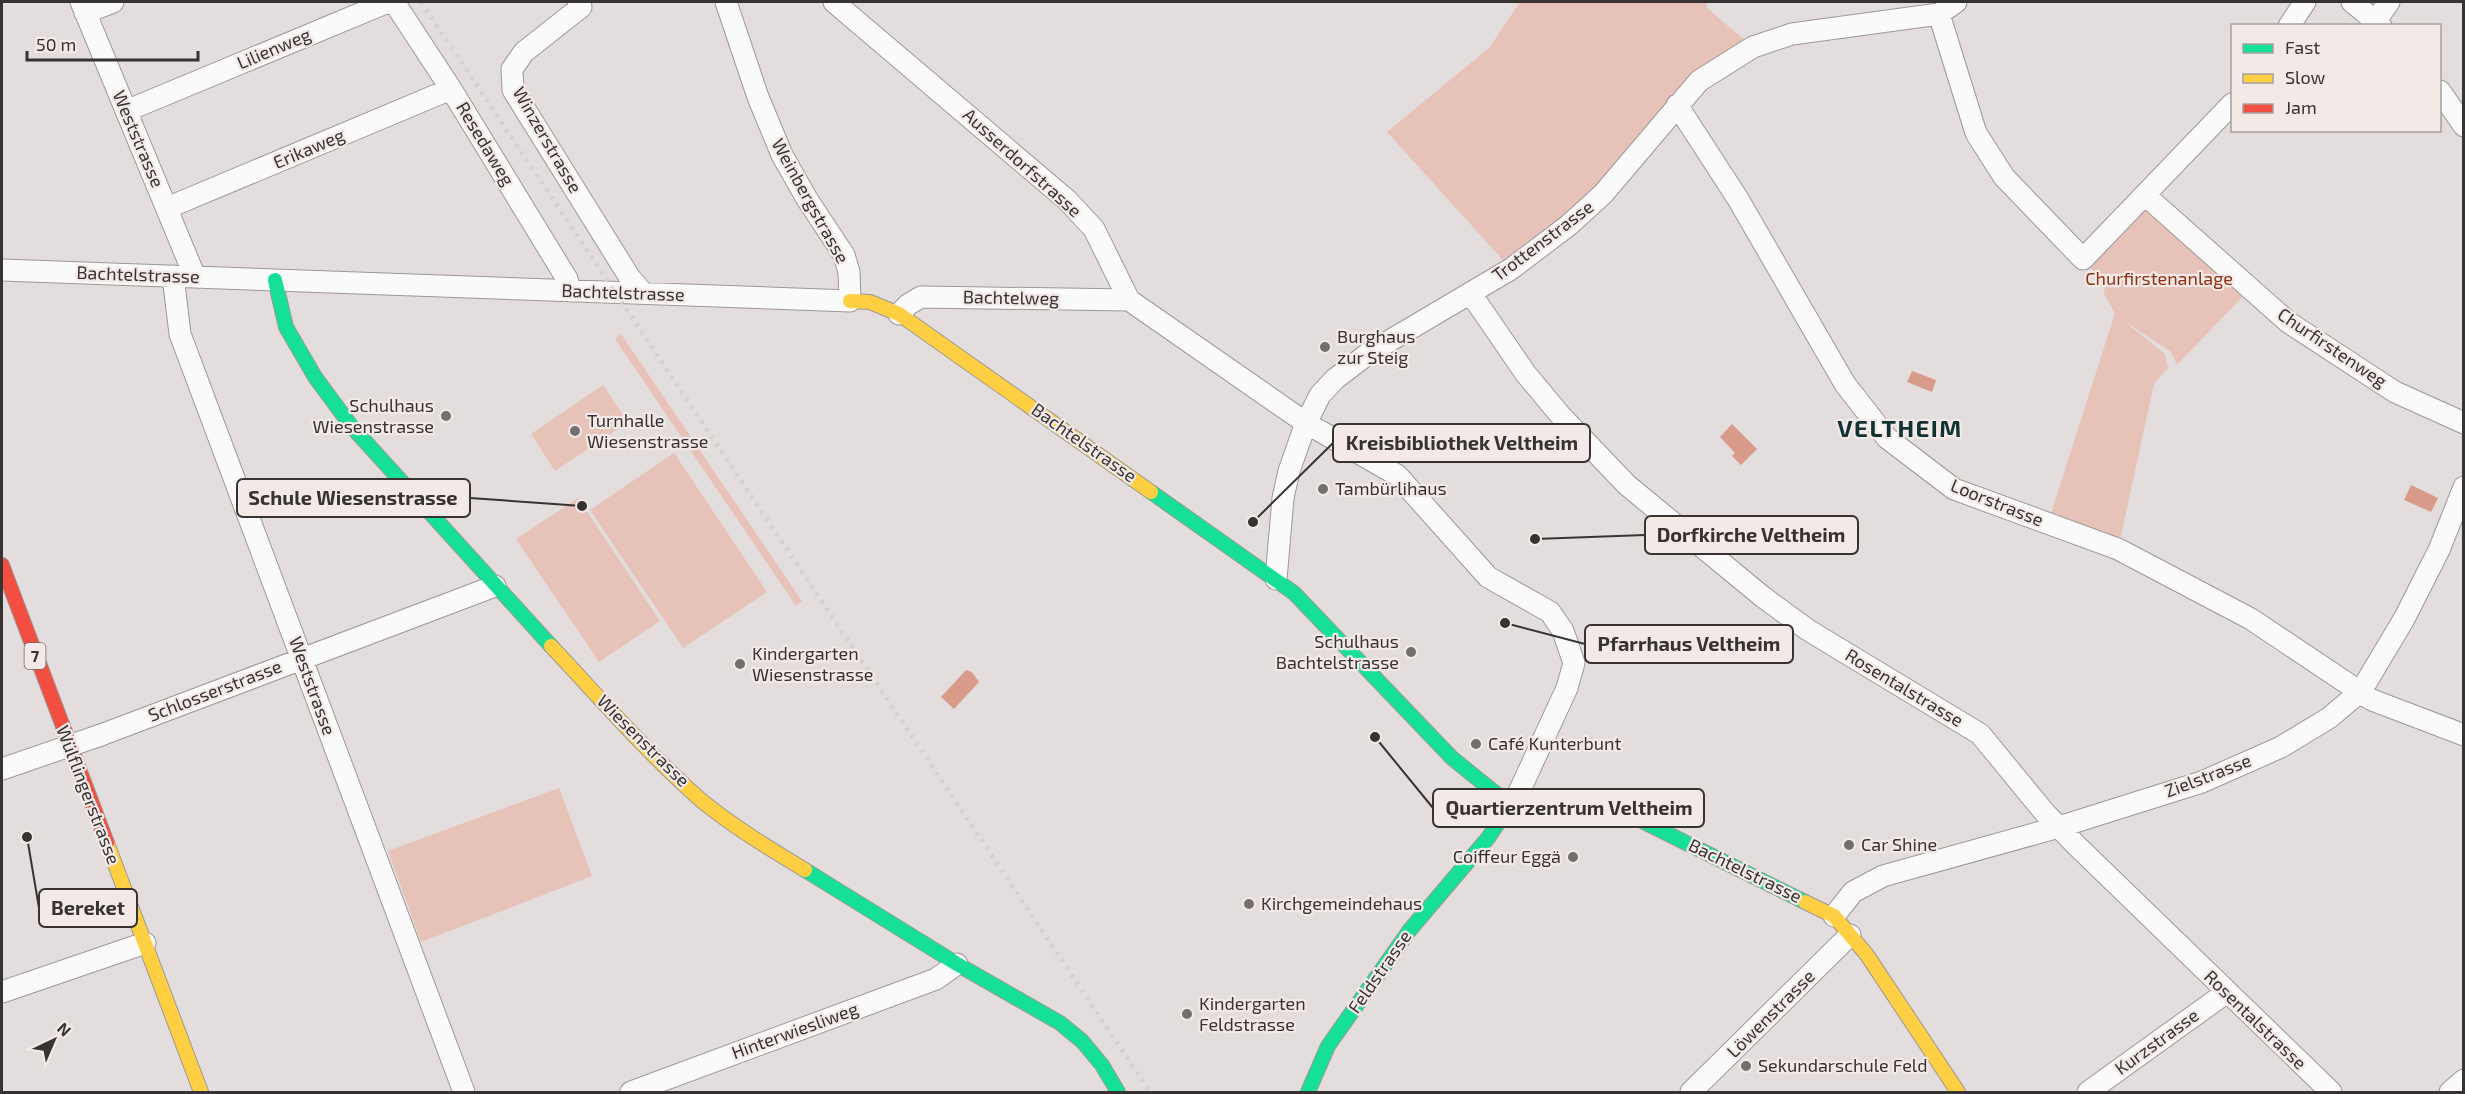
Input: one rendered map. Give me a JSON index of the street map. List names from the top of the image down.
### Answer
{
  "streets": {
    "street": [
      "Lilienweg",
      "Weststrasse",
      "Winzerstrasse",
      "Resedaweg",
      "Erikaweg",
      "Ausserdorfstrasse",
      "Weinbergstrasse",
      "Trottenstrasse",
      "Bachtelstrasse",
      "Bachtelweg",
      "Churfirstenweg",
      "Loorstrasse",
      "7",
      "Rosentalstrasse",
      "Schlosserstrasse",
      "Wiesenstrasse",
      "Zielstrasse",
      "Wülflingerstrasse",
      "Feldstrasse",
      "Löwenstrasse",
      "Hinterwiesliweg",
      "Kurzstrasse"
    ]
  },
  "crossings": [
    ["Lilienweg", "Weststrasse"],
    ["Weststrasse", "Erikaweg"],
    ["Weststrasse", "Bachtelstrasse"],
    ["Weststrasse", "Schlosserstrasse"],
    ["Winzerstrasse", "Bachtelstrasse"],
    ["Resedaweg", "Erikaweg"],
    ["Resedaweg", "Bachtelstrasse"],
    ["Ausserdorfstrasse", "Trottenstrasse"],
    ["Ausserdorfstrasse", "Bachtelstrasse"],
    ["Ausserdorfstrasse", "Bachtelweg"],
    ["Ausserdorfstrasse", "Feldstrasse"],
    ["Weinbergstrasse", "Bachtelstrasse"],
    ["Trottenstrasse", "Bachtelstrasse"],
    ["Trottenstrasse", "Loorstrasse"],
    ["Trottenstrasse", "Rosentalstrasse"],
    ["Bachtelstrasse", "Bachtelweg"],
    ["Bachtelstrasse", "Wiesenstrasse"],
    ["Bachtelstrasse", "Zielstrasse"],
    ["Bachtelstrasse", "Feldstrasse"],
    ["Bachtelstrasse", "Löwenstrasse"],
    ["Loorstrasse", "Zielstrasse"],
    ["Rosentalstrasse", "Zielstrasse"],
    ["Rosentalstrasse", "Kurzstrasse"],
    ["Schlosserstrasse", "Wiesenstrasse"],
    ["Schlosserstrasse", "Wülflingerstrasse"],
    ["Wiesenstrasse", "Hinterwiesliweg"]
  ],
  "districts": ["VELTHEIM"],
  "parks": ["Churfirstenanlage"],
  "places": [
    "Burghaus zur Steig",
    "Schulhaus Wiesenstrasse",
    "Turnhalle Wiesenstrasse",
    "Tambürlihaus",
    "Schule Wiesenstrasse",
    "Kreisbibliothek Veltheim",
    "Dorfkirche Veltheim",
    "Pfarrhaus Veltheim",
    "Schulhaus Bachtelstrasse",
    "Kindergarten Wiesenstrasse",
    "Quartierzentrum Veltheim",
    "Café Kunterbunt",
    "Bereket",
    "Car Shine",
    "Coiffeur Eggä",
    "Kirchgemeindehaus",
    "Kindergarten Feldstrasse",
    "Sekundarschule Feld"
  ],
  "legend": ["Fast", "Slow", "Jam"],
  "scale_bar": "50 m",
  "north": "top right"
}
